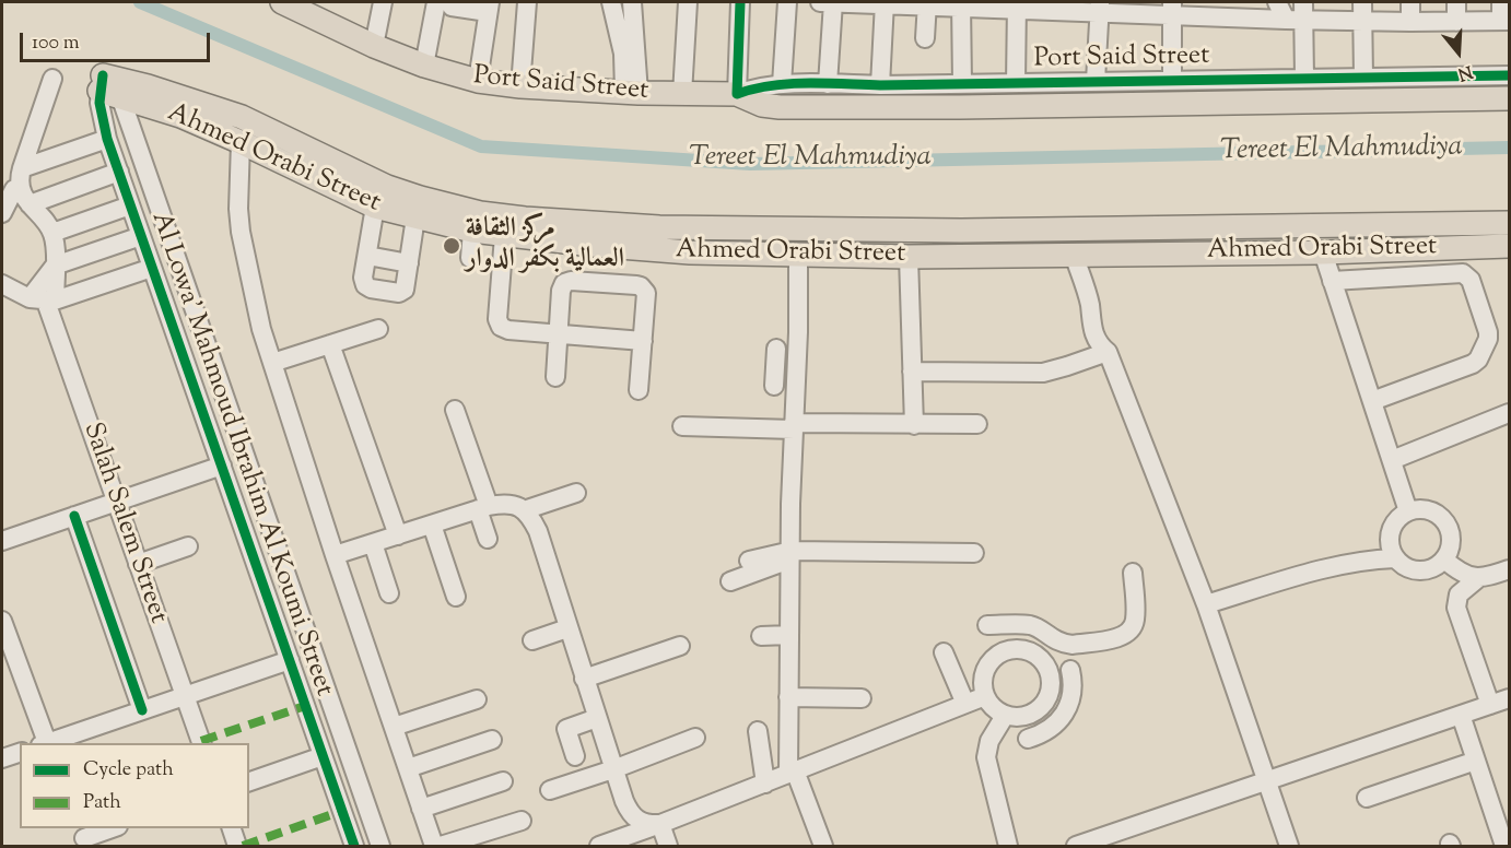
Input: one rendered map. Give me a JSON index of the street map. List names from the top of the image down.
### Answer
{
  "streets": {
    "main road": ["Port Said Street", "Ahmed Orabi Street"],
    "street": ["Al Lowa' Mahmoud Ibrahim Al Koumi Street", "Salah Salem Street"]
  },
  "crossings": [
    ["Ahmed Orabi Street", "Al Lowa' Mahmoud Ibrahim Al Koumi Street"]
  ],
  "water": ["Tereet El Mahmudiya"],
  "places": ["مركز الثقافة العمالية بكفر الدوار"],
  "legend": ["Cycle path", "Path"],
  "scale_bar": "100 m",
  "north": "bottom"
}
